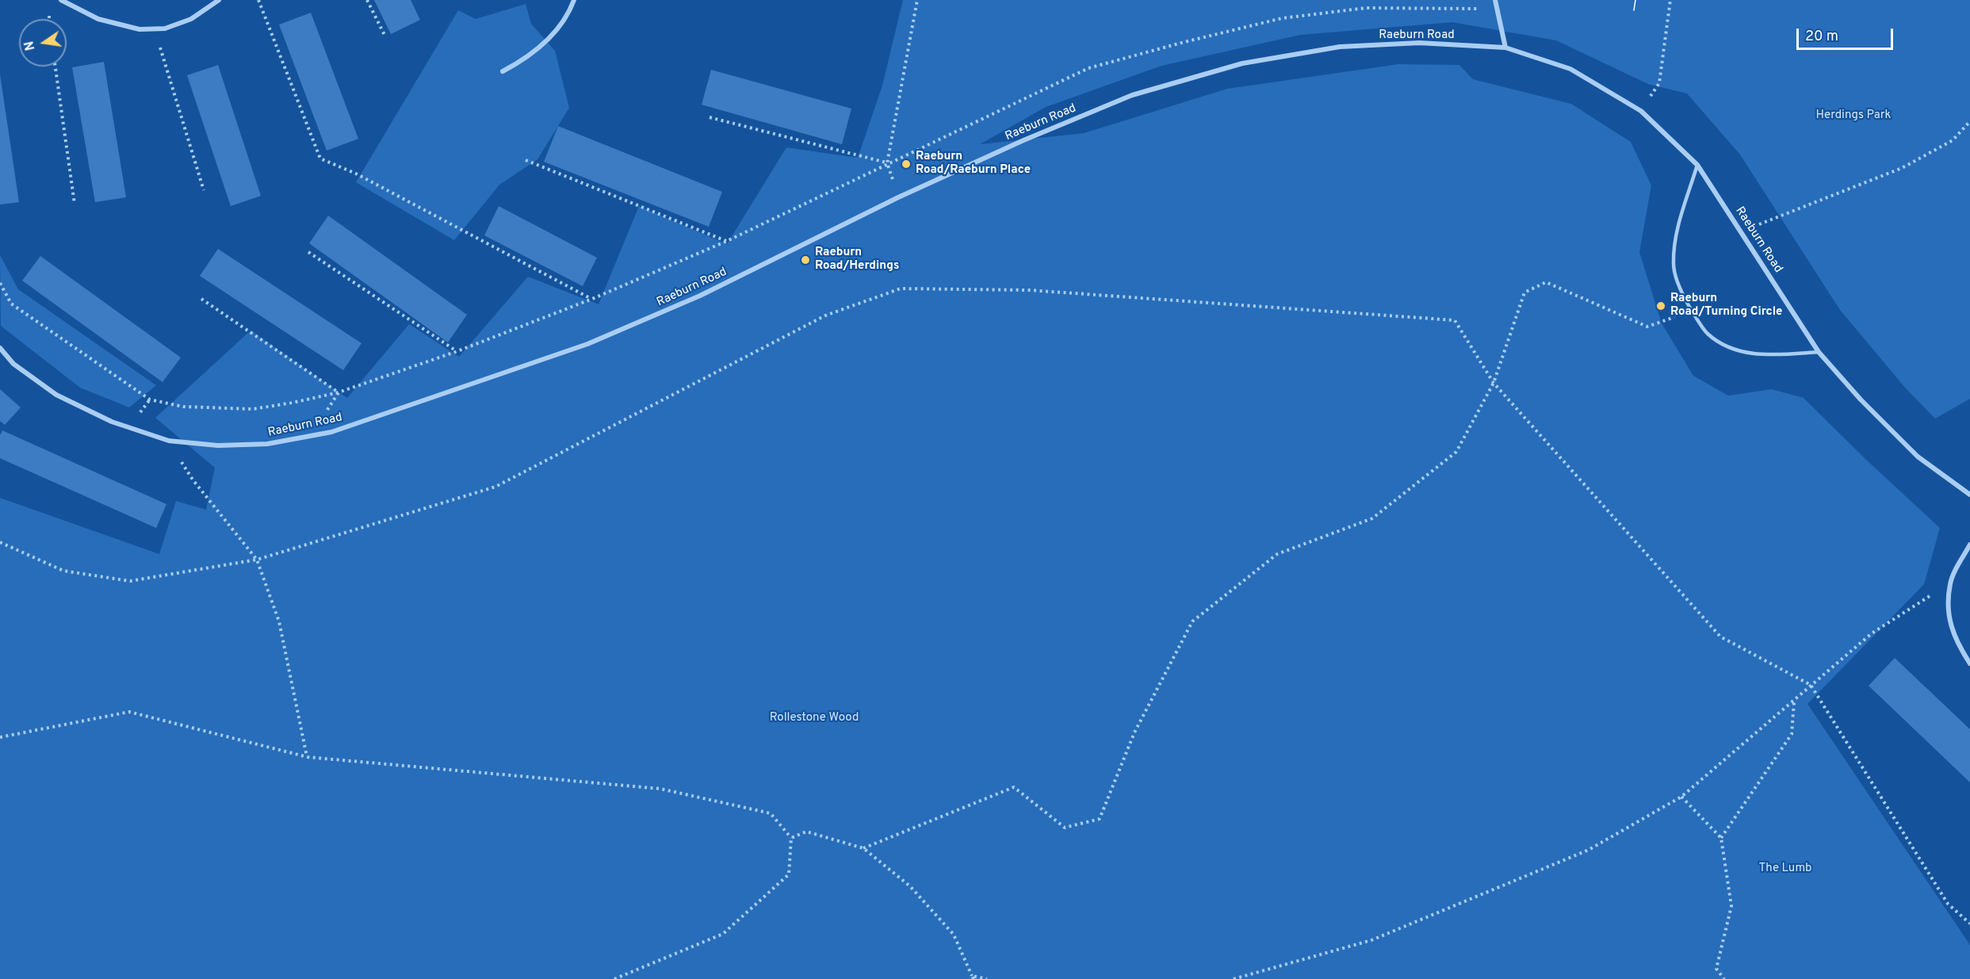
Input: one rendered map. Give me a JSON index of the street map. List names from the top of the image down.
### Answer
{
  "streets": {
    "street": ["Raeburn Road"]
  },
  "parks": ["Herdings Park", "Rollestone Wood", "The Lumb"],
  "places": ["Raeburn Road/Raeburn Place", "Raeburn Road/Herdings", "Raeburn Road/Turning Circle"],
  "scale_bar": "20 m",
  "north": "left"
}
